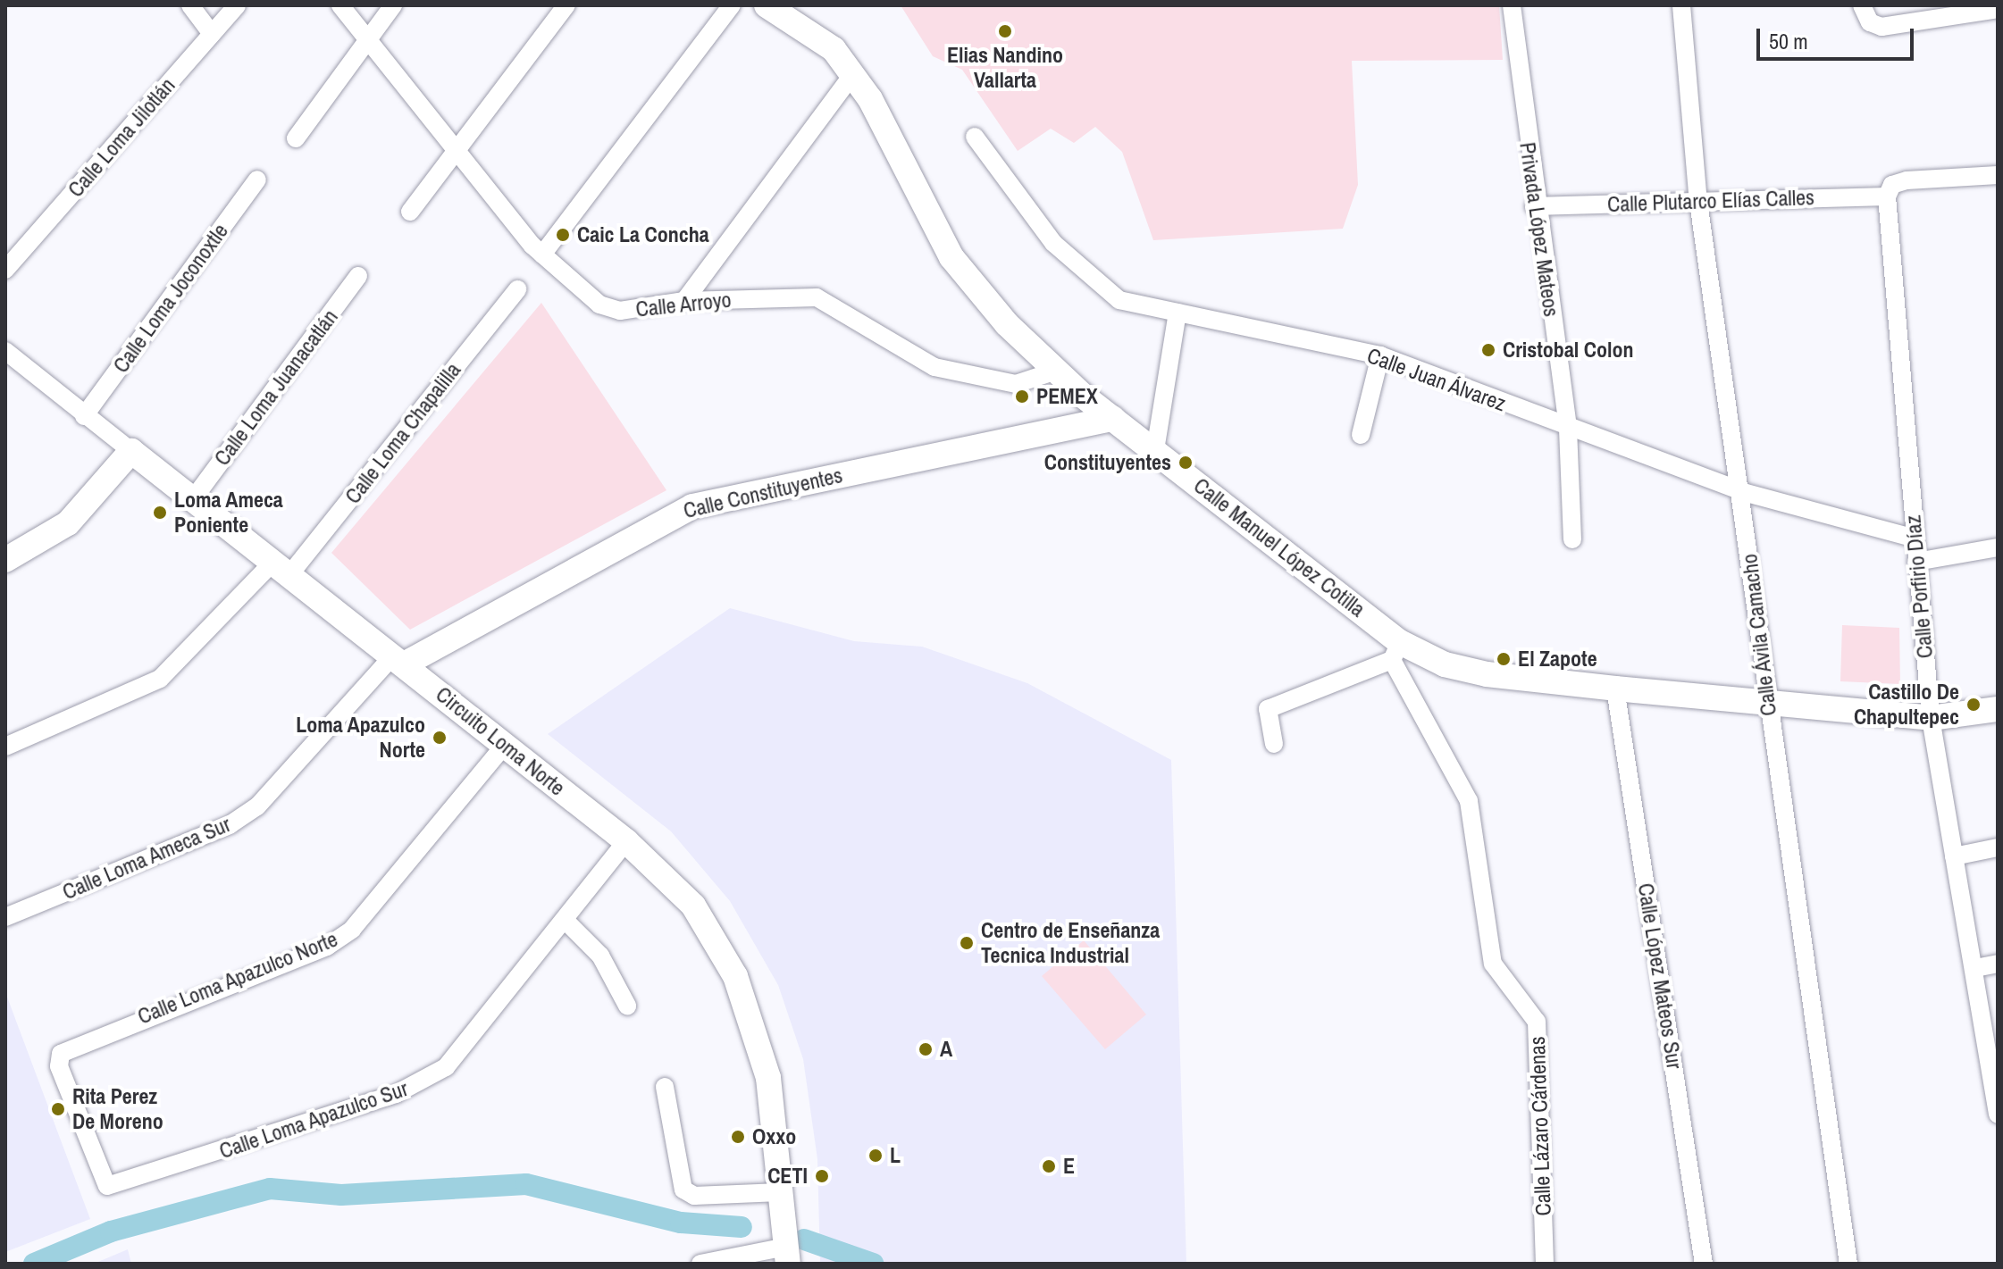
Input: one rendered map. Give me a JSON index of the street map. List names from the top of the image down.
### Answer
{
  "streets": {
    "street": [
      "Calle Loma Jilotlán",
      "Calle Plutarco Elías Calles",
      "Privada López Mateos",
      "Calle Loma Joconoxtle",
      "Calle Arroyo",
      "Calle Juan Álvarez",
      "Calle Loma Juanacatlán",
      "Calle Loma Chapalilla",
      "Calle Constituyentes",
      "Calle Manuel López Cotilla",
      "Calle Porfirio Díaz",
      "Calle Ávila Camacho",
      "Circuito Loma Norte",
      "Calle Loma Ameca Sur",
      "Calle López Mateos Sur",
      "Calle Loma Apazulco Norte",
      "Calle Loma Apazulco Sur",
      "Calle Lázaro Cárdenas"
    ]
  },
  "crossings": [
    ["Calle Plutarco Elías Calles", "Privada López Mateos"],
    ["Calle Plutarco Elías Calles", "Calle Porfirio Díaz"],
    ["Calle Plutarco Elías Calles", "Calle Ávila Camacho"],
    ["Privada López Mateos", "Calle Juan Álvarez"],
    ["Calle Loma Joconoxtle", "Circuito Loma Norte"],
    ["Calle Arroyo", "Calle Manuel López Cotilla"],
    ["Calle Juan Álvarez", "Calle Porfirio Díaz"],
    ["Calle Juan Álvarez", "Calle Ávila Camacho"],
    ["Calle Loma Juanacatlán", "Circuito Loma Norte"],
    ["Calle Loma Chapalilla", "Circuito Loma Norte"],
    ["Calle Constituyentes", "Calle Manuel López Cotilla"],
    ["Calle Constituyentes", "Circuito Loma Norte"],
    ["Calle Constituyentes", "Calle Loma Ameca Sur"],
    ["Calle Manuel López Cotilla", "Calle Porfirio Díaz"],
    ["Calle Manuel López Cotilla", "Calle Ávila Camacho"],
    ["Calle Manuel López Cotilla", "Calle López Mateos Sur"],
    ["Calle Manuel López Cotilla", "Calle Lázaro Cárdenas"],
    ["Circuito Loma Norte", "Calle Loma Ameca Sur"],
    ["Circuito Loma Norte", "Calle Loma Apazulco Norte"],
    ["Circuito Loma Norte", "Calle Loma Apazulco Sur"],
    ["Calle Loma Apazulco Norte", "Calle Loma Apazulco Sur"]
  ],
  "places": [
    "Elias Nandino Vallarta",
    "Caic La Concha",
    "Cristobal Colon",
    "PEMEX",
    "Constituyentes",
    "Loma Ameca Poniente",
    "El Zapote",
    "Castillo De Chapultepec",
    "Loma Apazulco Norte",
    "Centro de Enseñanza Tecnica Industrial",
    "A",
    "Rita Perez De Moreno",
    "Oxxo",
    "L",
    "E",
    "CETI"
  ],
  "scale_bar": "50 m"
}
